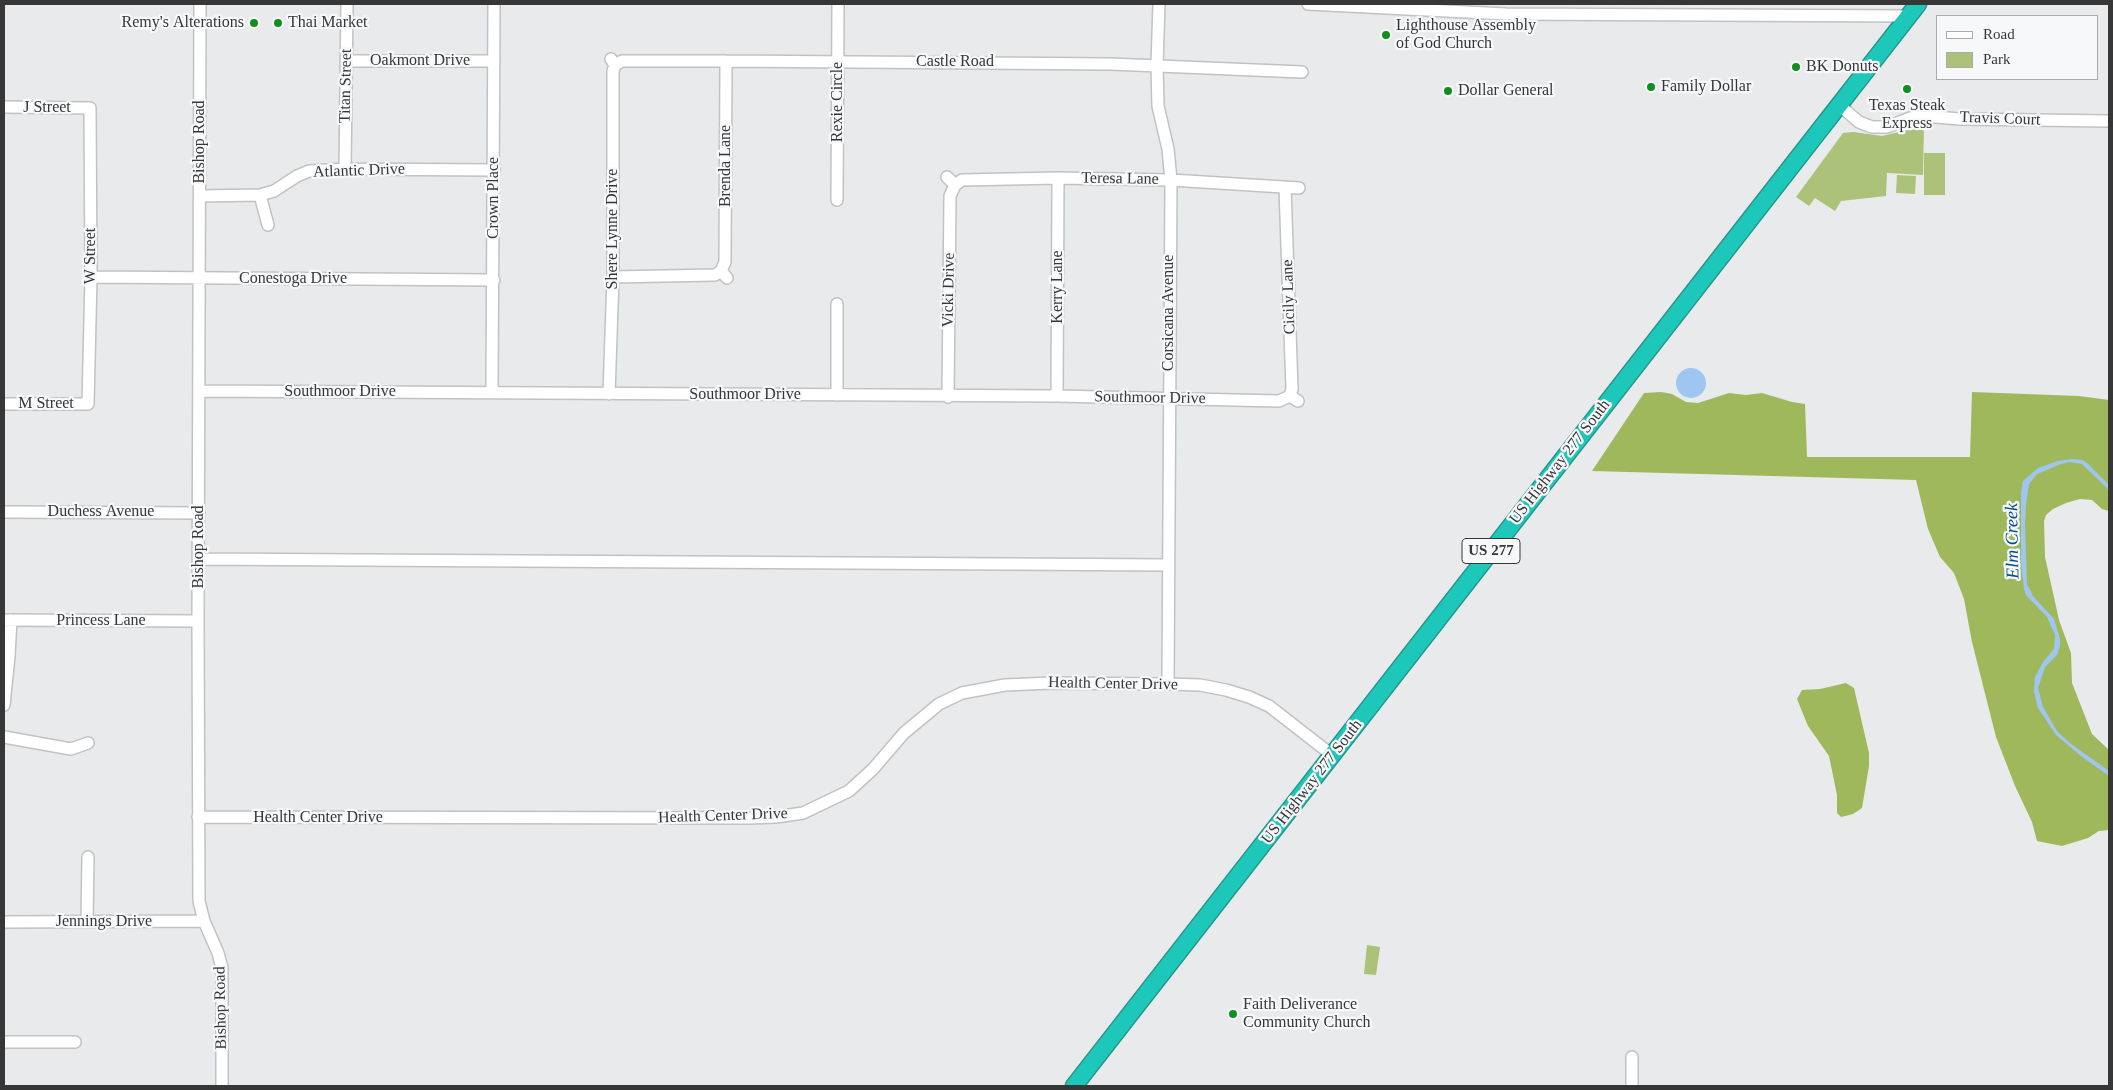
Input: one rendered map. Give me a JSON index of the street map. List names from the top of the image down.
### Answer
{
  "streets": {
    "highway": ["US Highway 277 South", "US 277"],
    "street": [
      "Oakmont Drive",
      "Castle Road",
      "Titan Street",
      "Rexie Circle",
      "J Street",
      "Travis Court",
      "Bishop Road",
      "Brenda Lane",
      "Atlantic Drive",
      "Teresa Lane",
      "Crown Place",
      "Shere Lynne Drive",
      "W Street",
      "Conestoga Drive",
      "Kerry Lane",
      "Vicki Drive",
      "Cicily Lane",
      "Corsicana Avenue",
      "Southmoor Drive",
      "M Street",
      "Duchess Avenue",
      "Princess Lane",
      "Health Center Drive",
      "Jennings Drive"
    ]
  },
  "crossings": [
    ["Oakmont Drive", "Titan Street"],
    ["Oakmont Drive", "Crown Place"],
    ["Castle Road", "Rexie Circle"],
    ["Castle Road", "Brenda Lane"],
    ["Castle Road", "Shere Lynne Drive"],
    ["Castle Road", "Corsicana Avenue"],
    ["Titan Street", "Atlantic Drive"],
    ["J Street", "W Street"],
    ["Travis Court", "US Highway 277 South"],
    ["Bishop Road", "Atlantic Drive"],
    ["Bishop Road", "Conestoga Drive"],
    ["Bishop Road", "Southmoor Drive"],
    ["Bishop Road", "Duchess Avenue"],
    ["Bishop Road", "Princess Lane"],
    ["Bishop Road", "Health Center Drive"],
    ["Bishop Road", "Jennings Drive"],
    ["Brenda Lane", "Shere Lynne Drive"],
    ["Atlantic Drive", "Crown Place"],
    ["Teresa Lane", "Kerry Lane"],
    ["Teresa Lane", "Vicki Drive"],
    ["Teresa Lane", "Cicily Lane"],
    ["Teresa Lane", "Corsicana Avenue"],
    ["Crown Place", "Conestoga Drive"],
    ["Crown Place", "Southmoor Drive"],
    ["Shere Lynne Drive", "Southmoor Drive"],
    ["W Street", "Conestoga Drive"],
    ["W Street", "M Street"],
    ["Kerry Lane", "Southmoor Drive"],
    ["Vicki Drive", "Southmoor Drive"],
    ["Cicily Lane", "Southmoor Drive"],
    ["Corsicana Avenue", "Southmoor Drive"],
    ["Corsicana Avenue", "Health Center Drive"],
    ["US Highway 277 South", "Health Center Drive"]
  ],
  "water": ["Elm Creek"],
  "places": [
    "Remy's Alterations",
    "Thai Market",
    "Lighthouse Assembly of God Church",
    "BK Donuts",
    "Family Dollar",
    "Texas Steak Express",
    "Dollar General",
    "Faith Deliverance Community Church"
  ],
  "legend": ["Road", "Park"]
}
